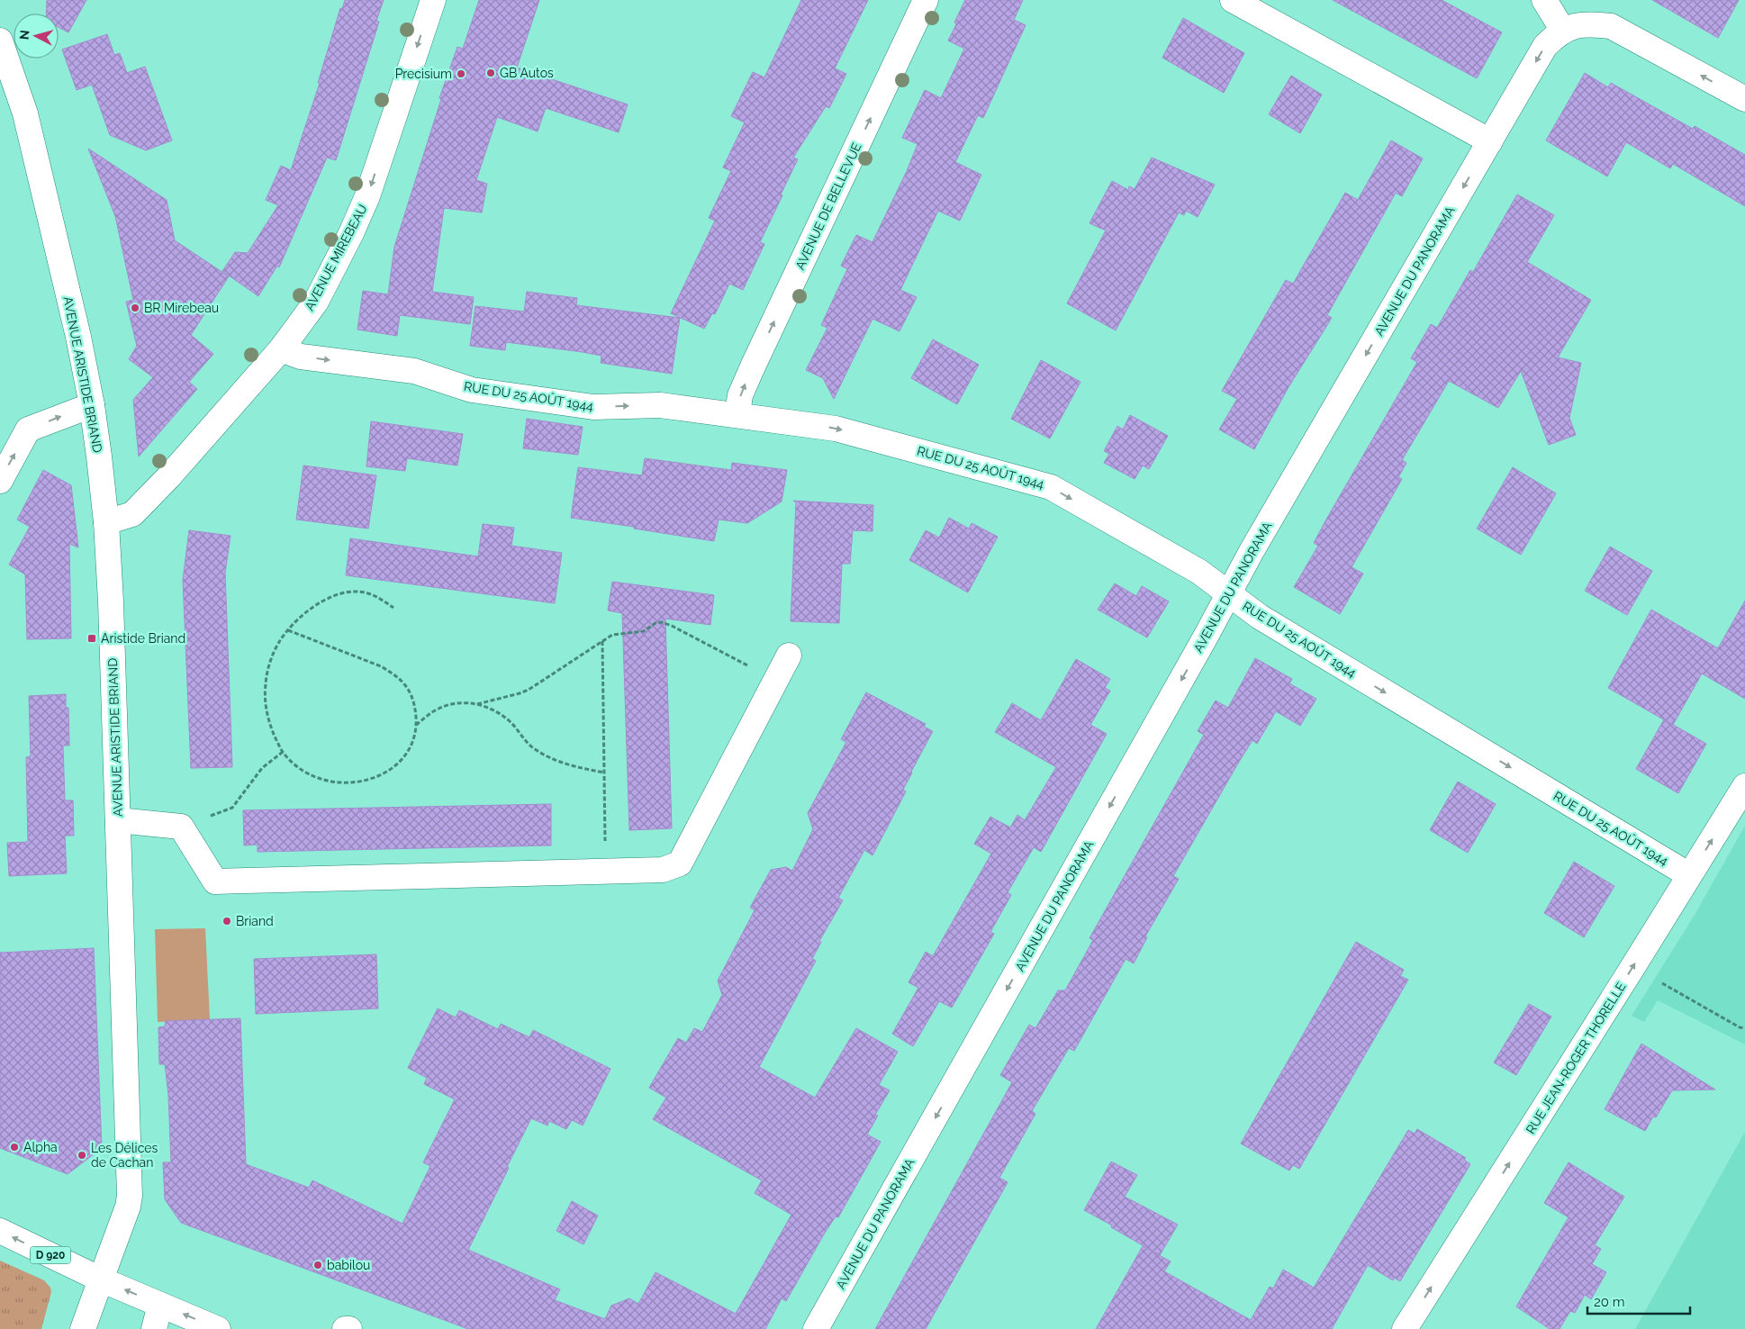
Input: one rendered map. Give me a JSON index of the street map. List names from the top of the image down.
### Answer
{
  "streets": {
    "street": [
      "AVENUE DE BELLEVUE",
      "AVENUE MIREBEAU",
      "AVENUE DU PANORAMA",
      "AVENUE ARISTIDE BRIAND",
      "RUE DU 25 AOÛT 1944",
      "RUE JEAN-ROGER THORELLE",
      "D 920"
    ]
  },
  "crossings": [
    ["AVENUE DE BELLEVUE", "RUE DU 25 AOÛT 1944"],
    ["AVENUE MIREBEAU", "AVENUE ARISTIDE BRIAND"],
    ["AVENUE MIREBEAU", "RUE DU 25 AOÛT 1944"],
    ["AVENUE DU PANORAMA", "RUE DU 25 AOÛT 1944"],
    ["AVENUE ARISTIDE BRIAND", "D 920"],
    ["RUE DU 25 AOÛT 1944", "RUE JEAN-ROGER THORELLE"]
  ],
  "one_way": [
    "AVENUE DE BELLEVUE",
    "AVENUE MIREBEAU",
    "AVENUE DU PANORAMA",
    "RUE DU 25 AOÛT 1944",
    "RUE JEAN-ROGER THORELLE"
  ],
  "places": {
    "other": [
      "GB Autos",
      "Precisium",
      "BR Mirebeau",
      "Briand",
      "Alpha",
      "Les Délices de Cachan",
      "babilou"
    ],
    "transit": ["Aristide Briand"]
  },
  "scale_bar": "20 m",
  "north": "left"
}
